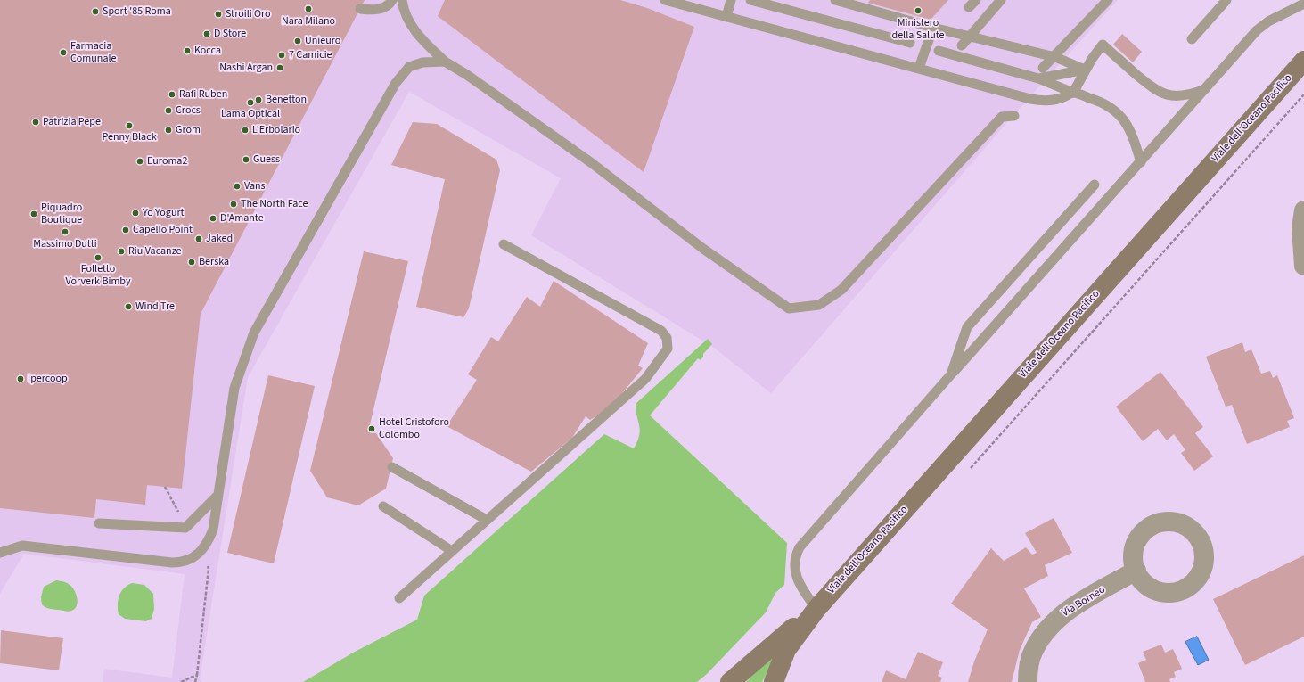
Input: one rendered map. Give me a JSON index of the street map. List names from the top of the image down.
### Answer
{
  "streets": {
    "main road": ["Viale dell'Oceano Pacifico"],
    "street": ["Via Borneo"]
  },
  "places": [
    "Nara Milano",
    "Ministero della Salute",
    "Sport '85 Roma",
    "Stroili Oro",
    "D Store",
    "Unieuro",
    "Kocca",
    "Farmacia Comunale",
    "7 Camicie",
    "Nashi Argan",
    "Rafi Ruben",
    "Benetton",
    "Lama Optical",
    "Crocs",
    "Patrizia Pepe",
    "Penny Black",
    "Grom",
    "L'Erbolario",
    "Guess",
    "Euroma2",
    "Vans",
    "The North Face",
    "Yo Yogurt",
    "Piquadro Boutique",
    "D'Amante",
    "Capello Point",
    "Massimo Dutti",
    "Jaked",
    "Riu Vacanze",
    "Folletto Vorverk Bimby",
    "Berska",
    "Wind Tre",
    "Ipercoop",
    "Hotel Cristoforo Colombo"
  ]
}
